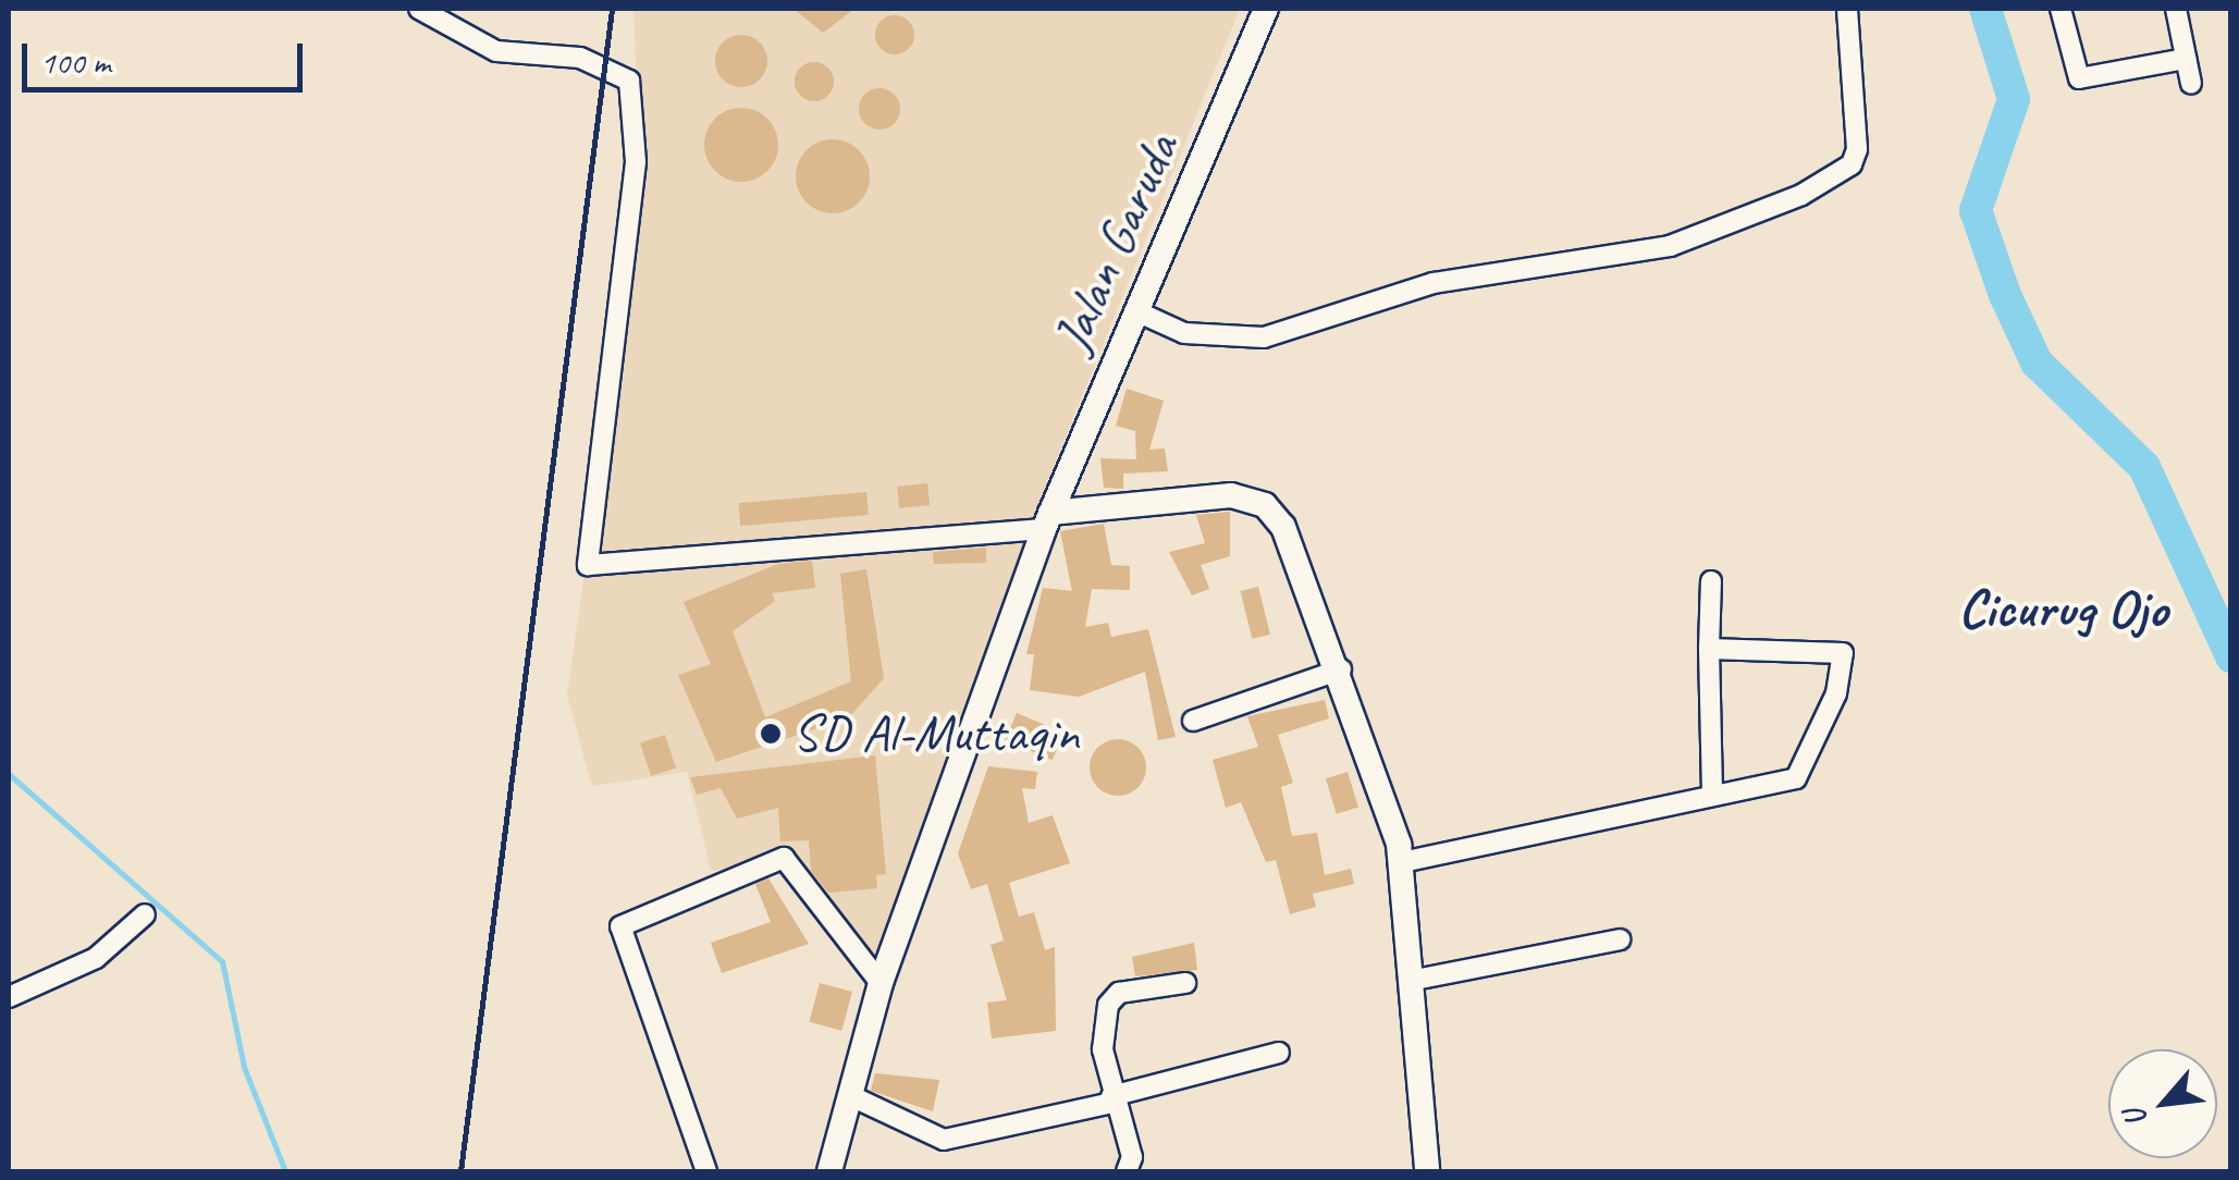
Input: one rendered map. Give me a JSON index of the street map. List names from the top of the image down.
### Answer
{
  "streets": {
    "main road": ["Jalan Garuda"]
  },
  "districts": ["Cicurug Ojo"],
  "places": ["SD Al-Muttaqin"],
  "scale_bar": "100 m",
  "north": "bottom left"
}
